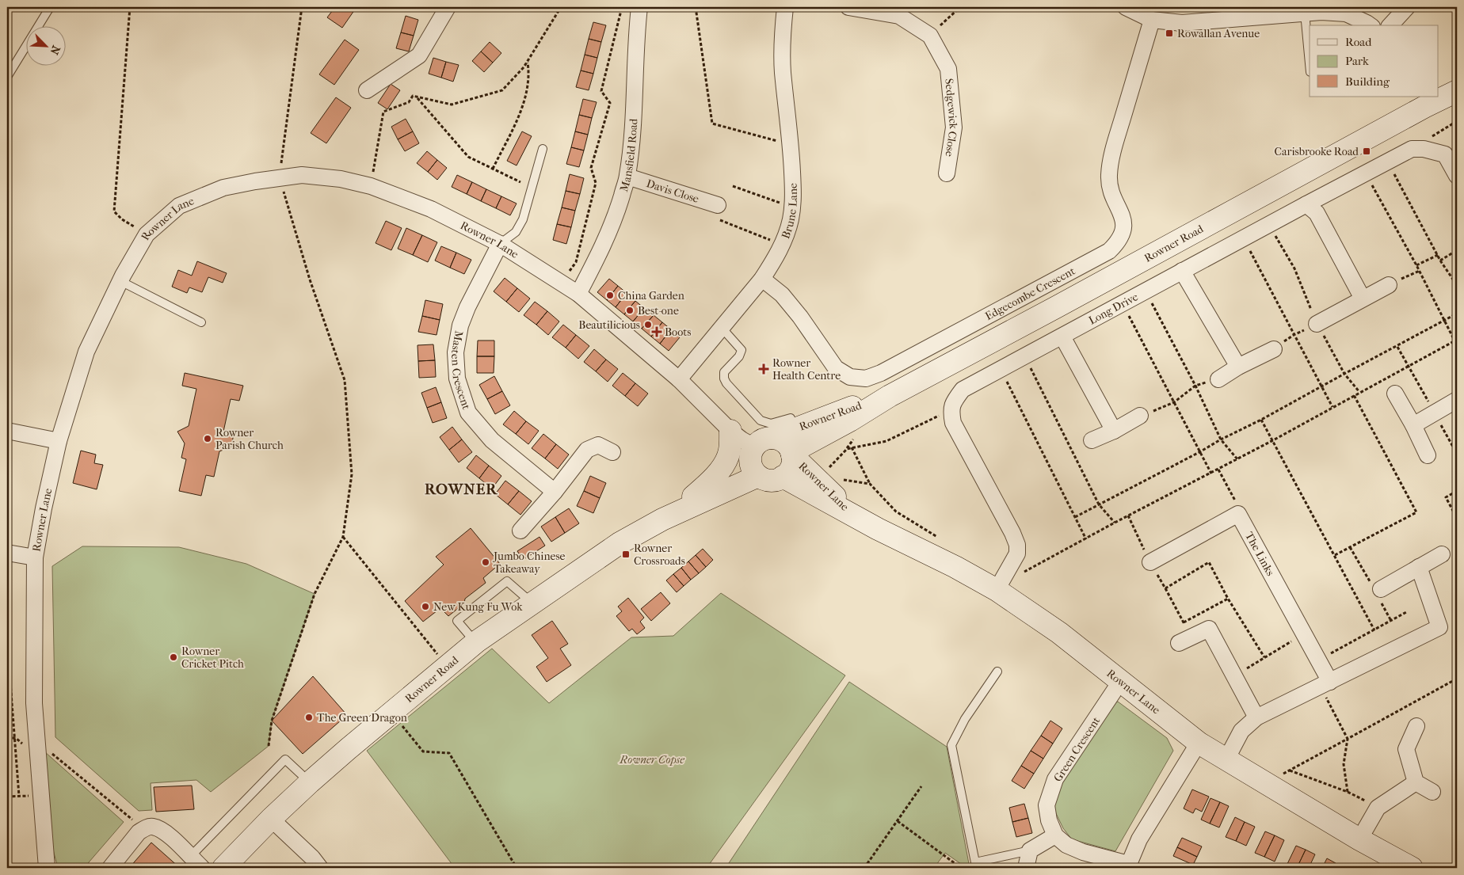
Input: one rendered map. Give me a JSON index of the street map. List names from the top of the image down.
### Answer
{
  "streets": {
    "main road": ["Rowner Lane", "Rowner Road"],
    "street": [
      "Sedgewick Close",
      "Mansfield Road",
      "Davis Close",
      "Brune Lane",
      "Edgecombe Crescent",
      "Long Drive",
      "Masten Crescent",
      "The Links",
      "Green Crescent"
    ]
  },
  "crossings": [
    ["Mansfield Road", "Davis Close"],
    ["Mansfield Road", "Rowner Lane"],
    ["Brune Lane", "Rowner Lane"],
    ["Brune Lane", "Edgecombe Crescent"],
    ["Rowner Lane", "Rowner Road"],
    ["Rowner Lane", "Long Drive"],
    ["Rowner Lane", "Masten Crescent"],
    ["Rowner Lane", "Green Crescent"]
  ],
  "districts": ["ROWNER"],
  "parks": ["Rowner Copse"],
  "places": {
    "transit": ["Rowallan Avenue", "Carisbrooke Road", "Rowner Crossroads"],
    "other": [
      "China Garden",
      "Best-one",
      "Beautilicious",
      "Rowner Parish Church",
      "Jumbo Chinese Takeaway",
      "New Kung Fu Wok",
      "Rowner Cricket Pitch",
      "The Green Dragon"
    ],
    "health": ["Boots", "Rowner Health Centre"]
  },
  "legend": ["Road", "Park", "Building"],
  "north": "bottom right"
}
